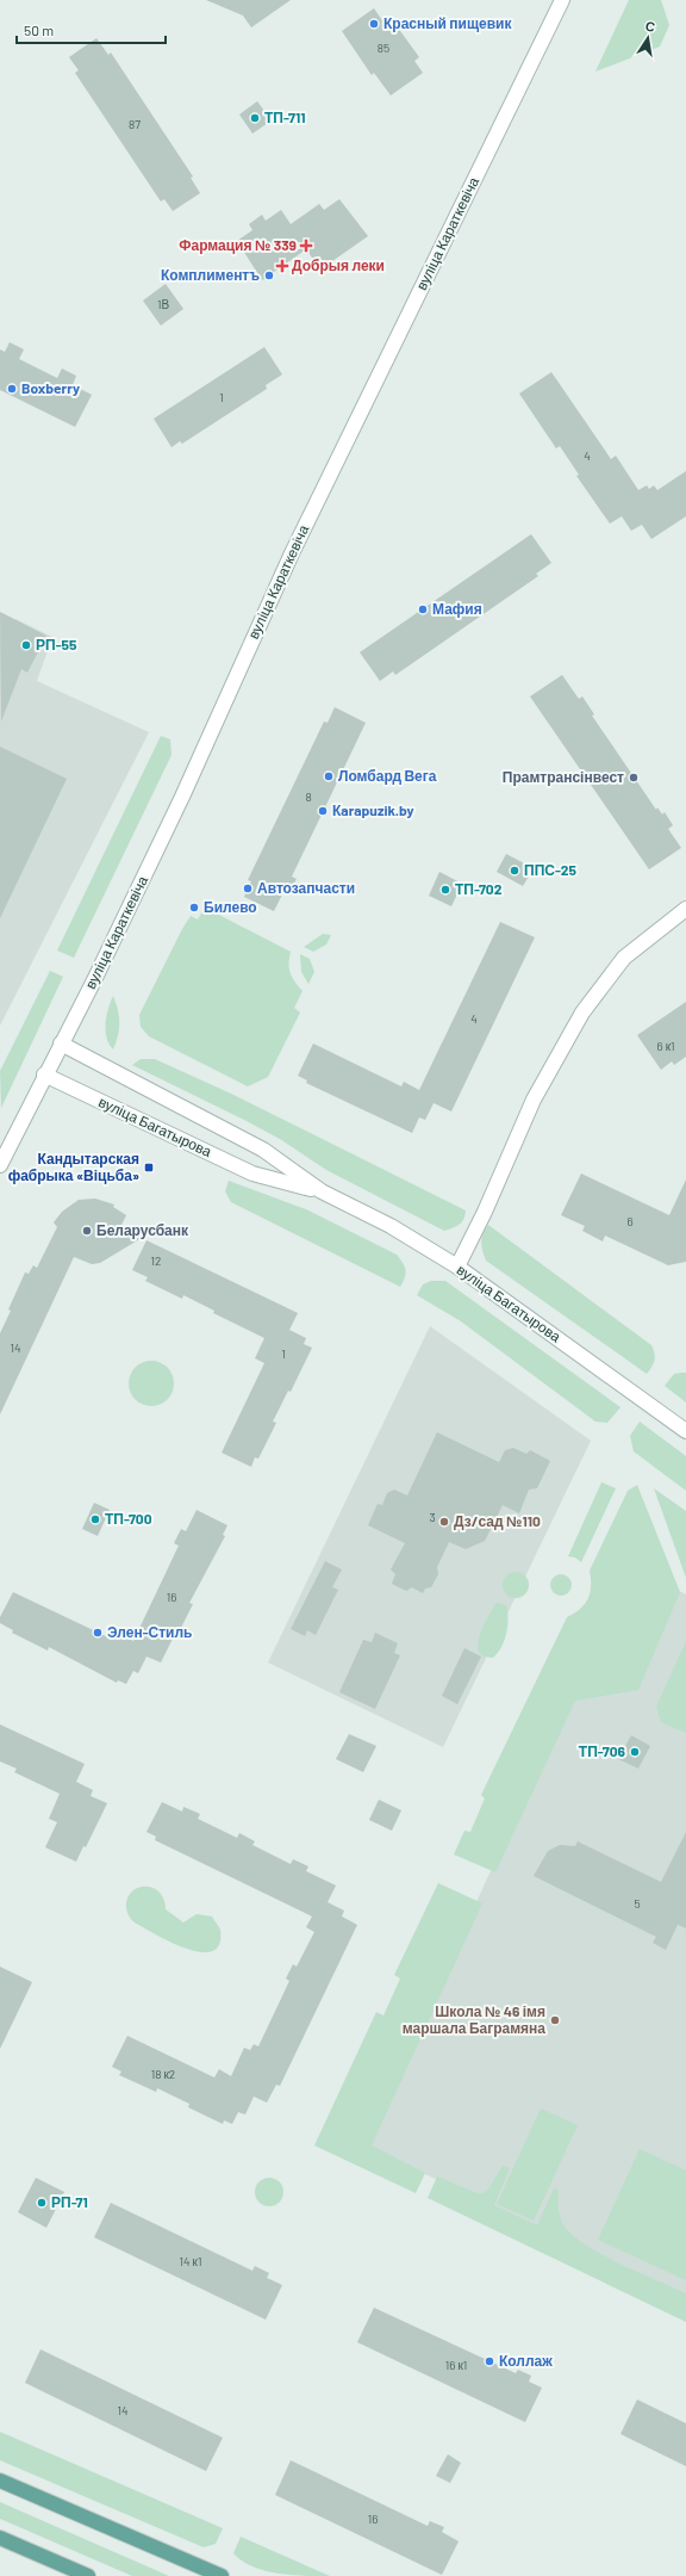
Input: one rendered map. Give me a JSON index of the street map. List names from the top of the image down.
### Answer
{
  "streets": {
    "street": ["вуліца Караткевіча", "вуліца Багатырова"]
  },
  "crossings": [
    ["вуліца Караткевіча", "вуліца Багатырова"]
  ],
  "places": {
    "other": [
      "Красный пищевик",
      "ТП-711",
      "Комплиментъ",
      "Boxberry",
      "Мафия",
      "РП-55",
      "Ломбард Вега",
      "Прамтрансінвест",
      "Кarapuzik.by",
      "ППС-25",
      "Автозапчасти",
      "ТП-702",
      "Билево",
      "Беларусбанк",
      "ТП-700",
      "Дз/сад №110",
      "Элен-Стиль",
      "ТП-706",
      "Школа № 46 імя маршала Баграмяна",
      "РП-71",
      "Коллаж"
    ],
    "health": ["Фармация № 339", "Добрыя леки"],
    "transit": ["Кандытарская фабрыка «Віцьба»"]
  },
  "house_numbers": [
    "85",
    "87",
    "1В",
    "1",
    "4",
    "8",
    "4",
    "6 к1",
    "6",
    "12",
    "14",
    "1",
    "3",
    "16",
    "5",
    "18 к2",
    "14 к1",
    "16 к1",
    "14",
    "16"
  ],
  "scale_bar": "50 m",
  "north": "top"
}
